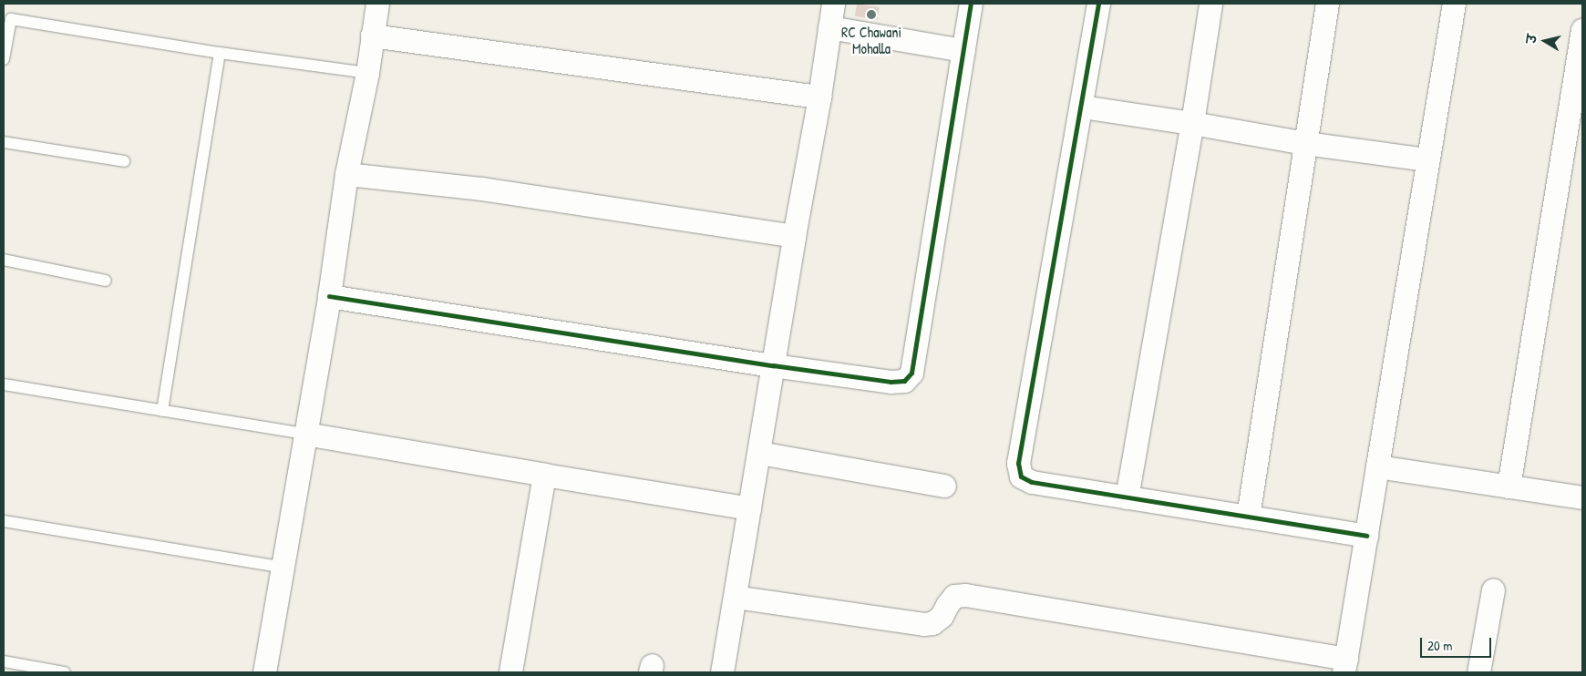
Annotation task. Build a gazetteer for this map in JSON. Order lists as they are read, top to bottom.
{
  "places": ["RC Chawani Mohalla"],
  "scale_bar": "20 m",
  "north": "left"
}
